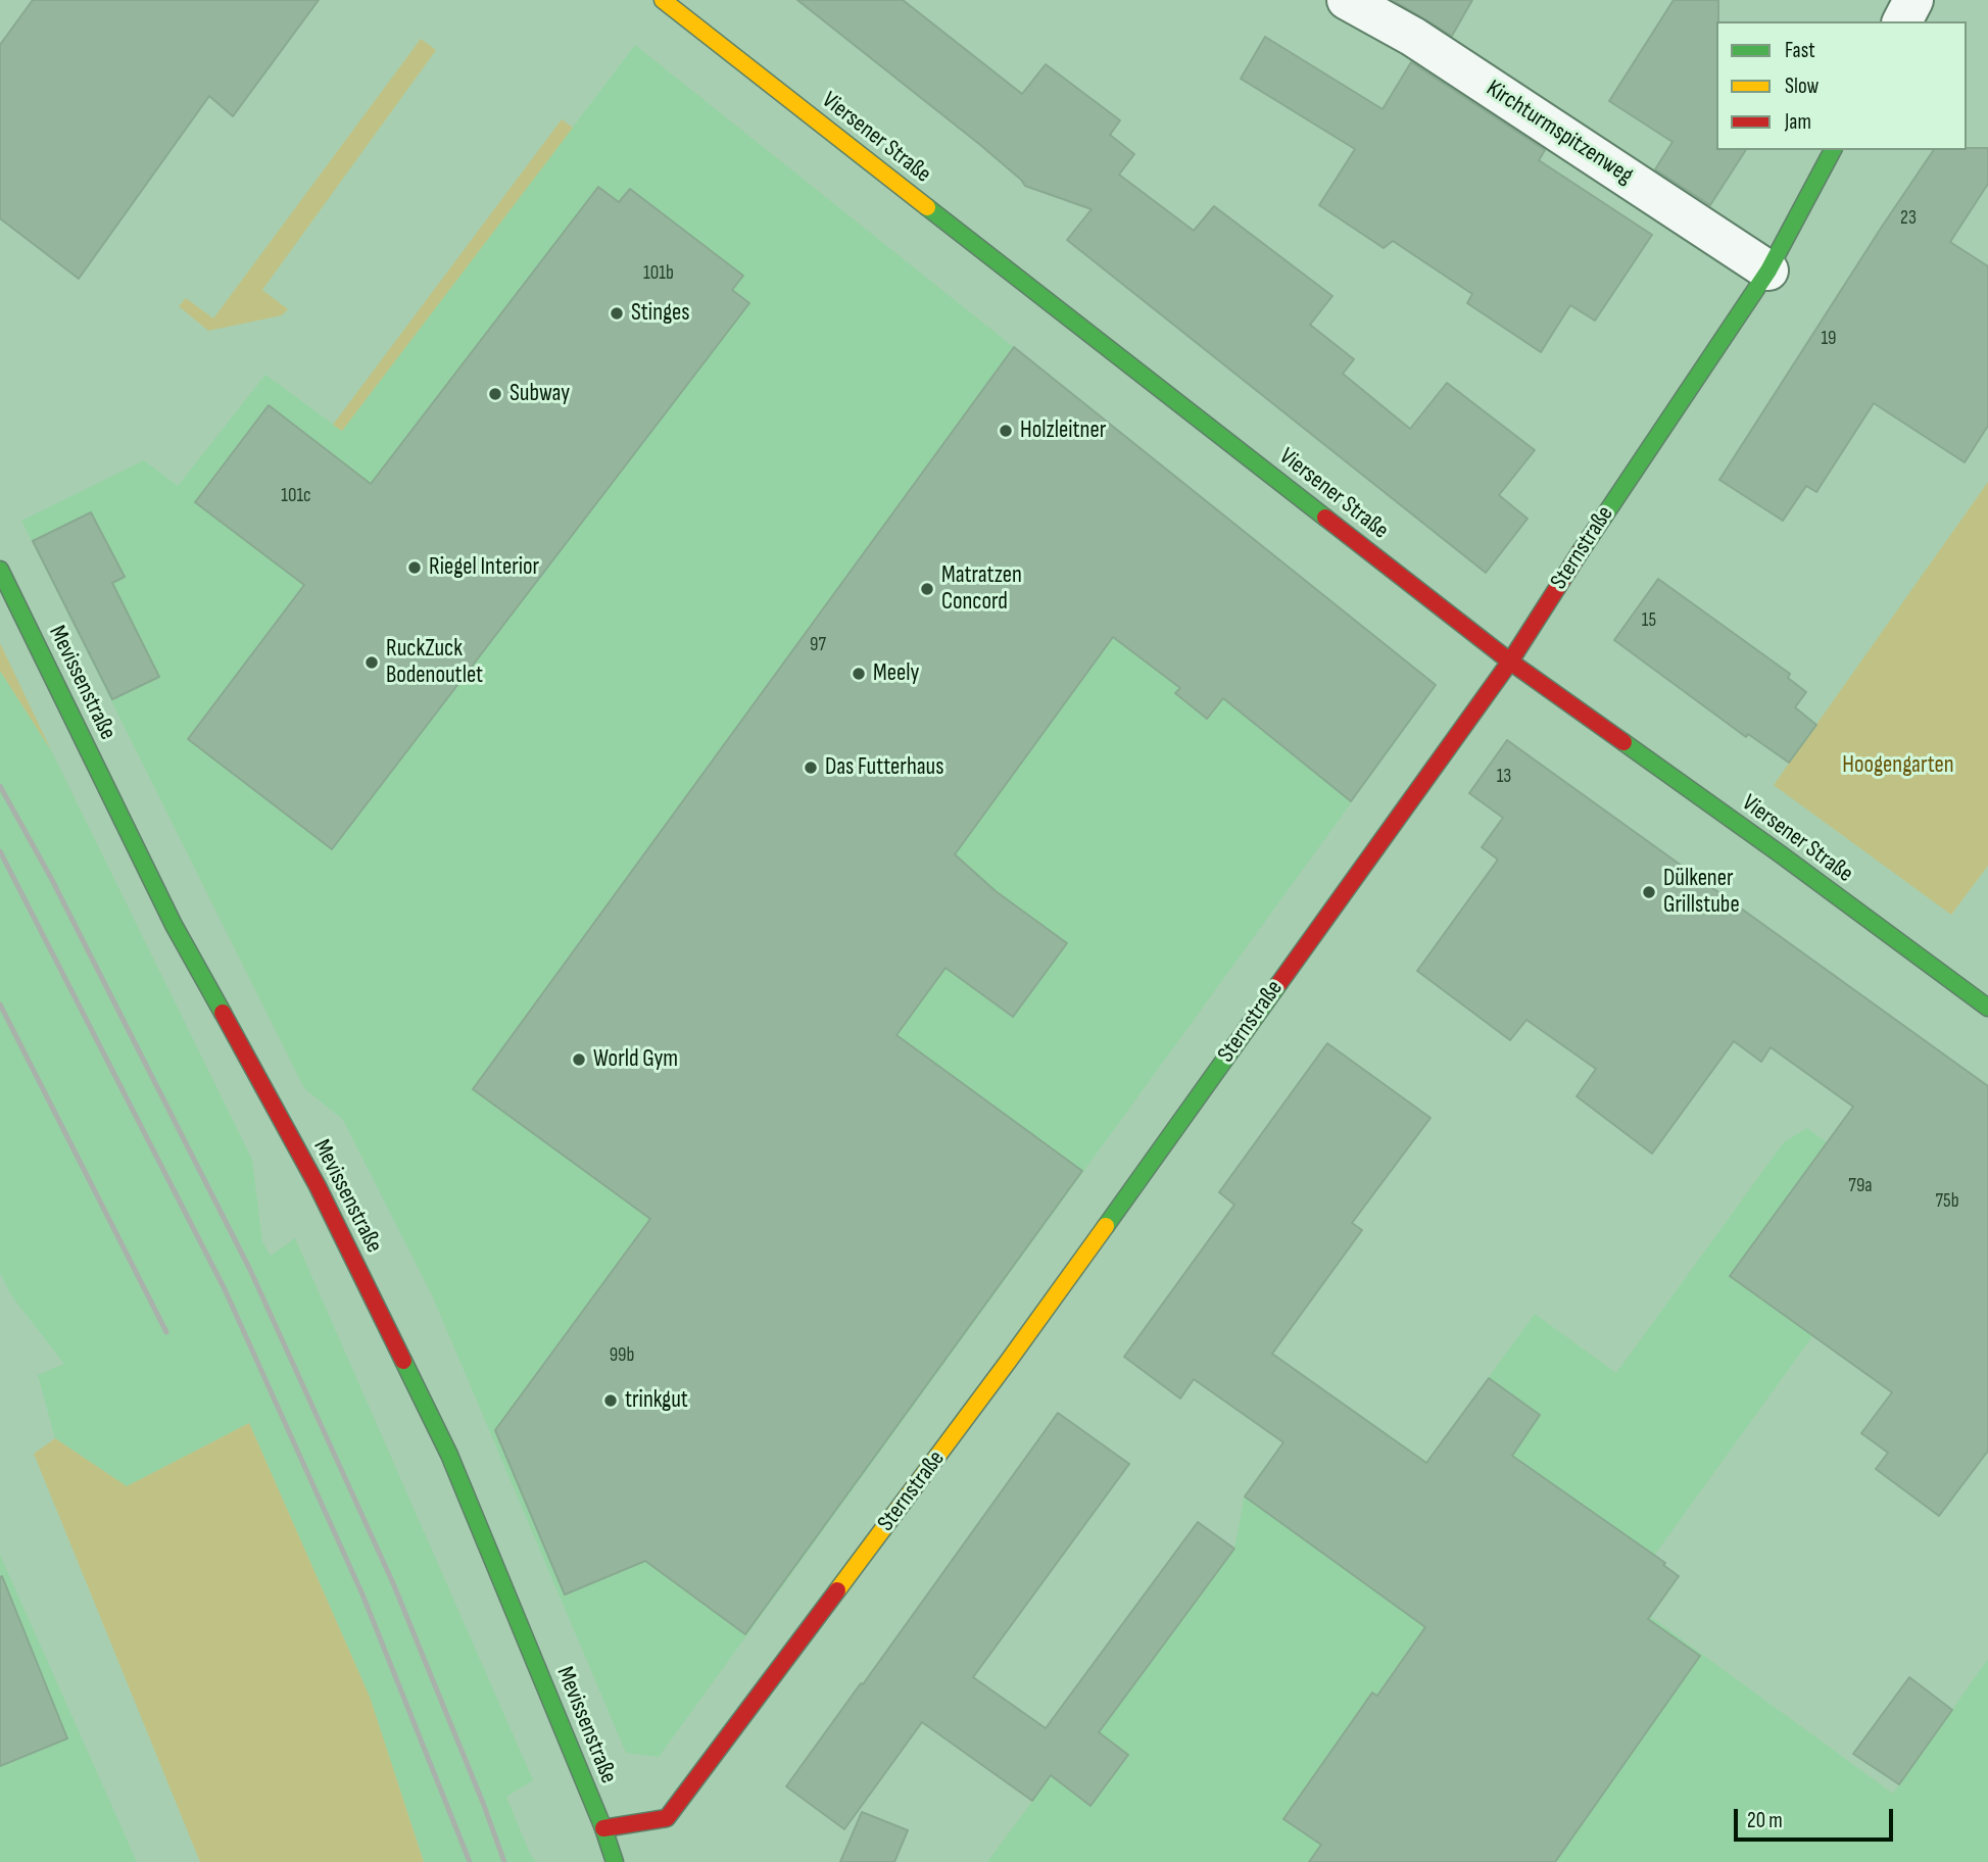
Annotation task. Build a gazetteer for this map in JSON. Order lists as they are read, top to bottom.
{
  "streets": {
    "street": [
      "Kirchturmspitzenweg",
      "Viersener Straße",
      "Sternstraße",
      "Mevissenstraße"
    ]
  },
  "crossings": [
    ["Kirchturmspitzenweg", "Sternstraße"],
    ["Viersener Straße", "Sternstraße"],
    ["Sternstraße", "Mevissenstraße"]
  ],
  "parks": ["Hoogengarten"],
  "places": [
    "Stinges",
    "Subway",
    "Holzleitner",
    "Riegel Interior",
    "Matratzen Concord",
    "RuckZuck Bodenoutlet",
    "Meely",
    "Das Futterhaus",
    "Dülkener Grillstube",
    "World Gym",
    "trinkgut"
  ],
  "house_numbers": [
    "23",
    "101b",
    "19",
    "101c",
    "15",
    "97",
    "13",
    "79a",
    "75b",
    "99b"
  ],
  "legend": ["Fast", "Slow", "Jam"],
  "scale_bar": "20 m"
}
